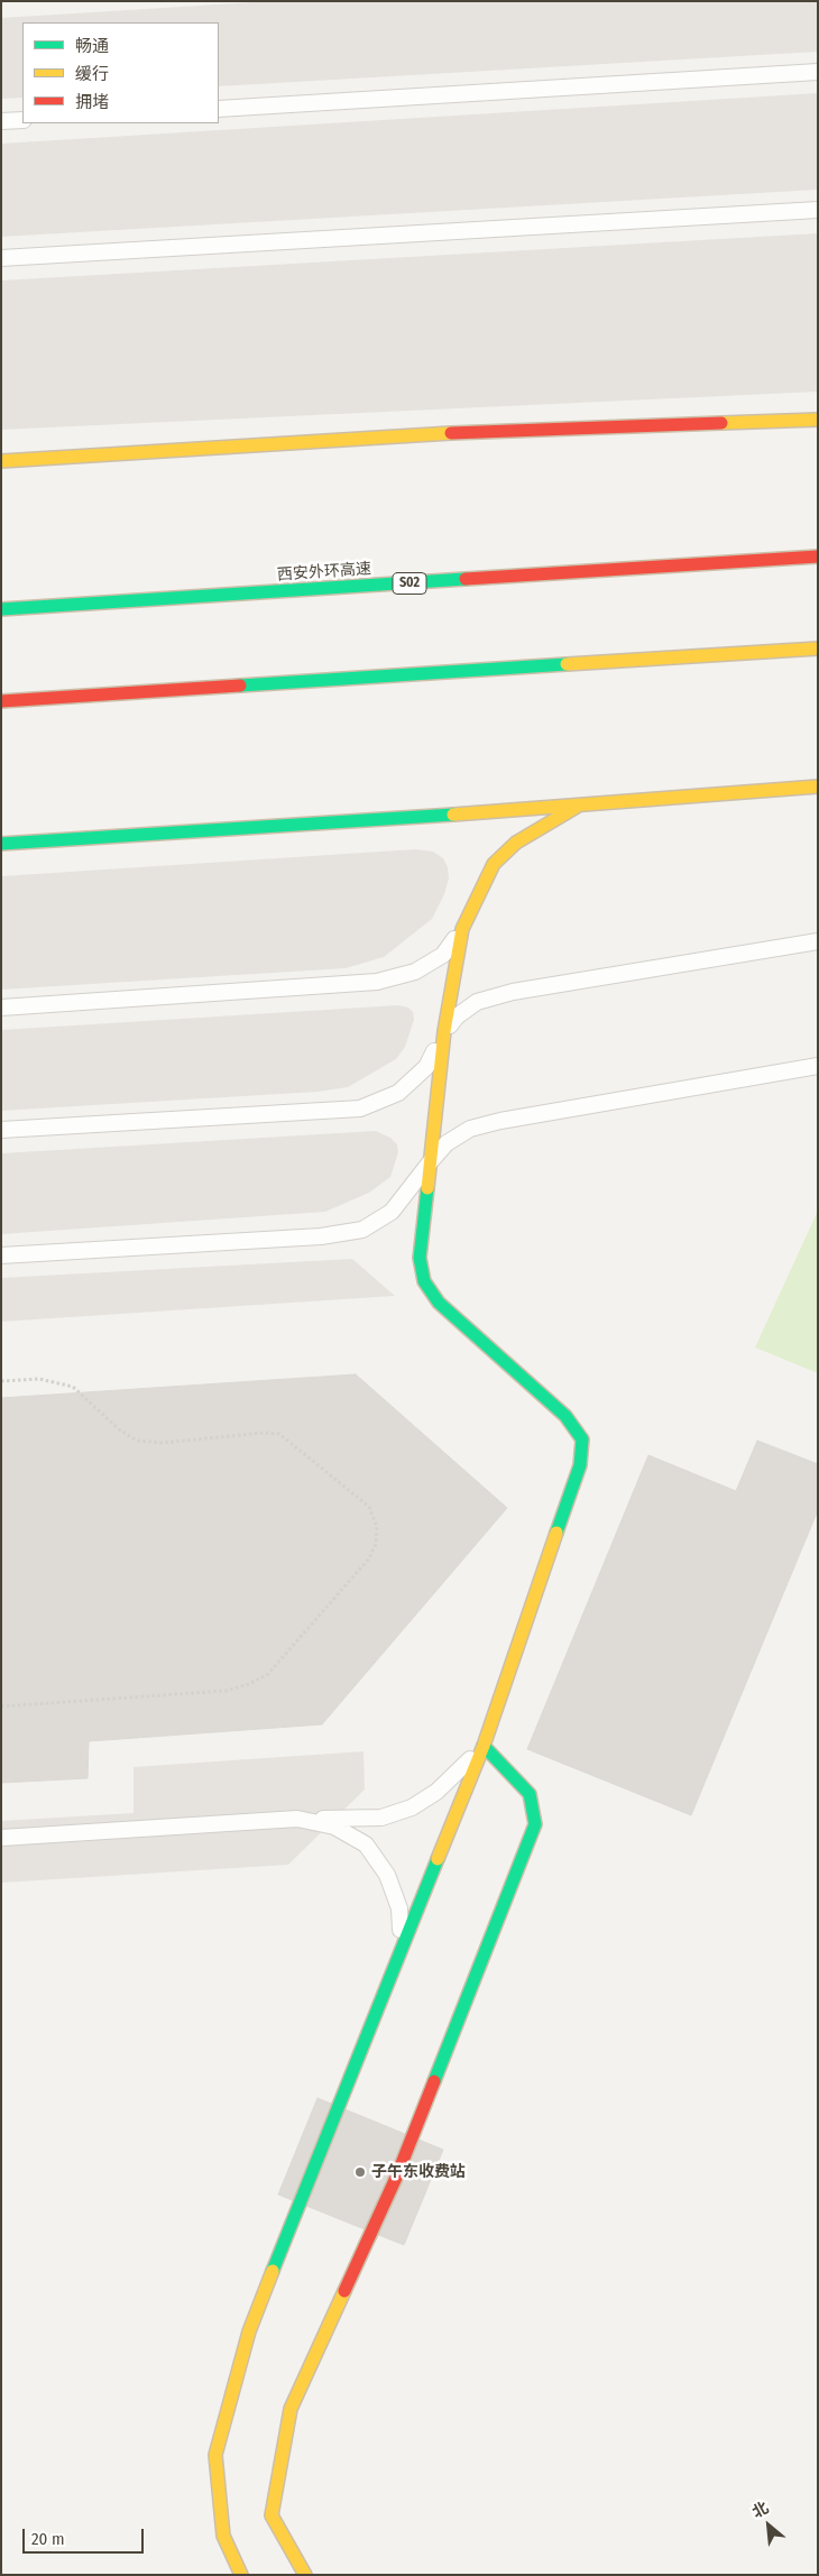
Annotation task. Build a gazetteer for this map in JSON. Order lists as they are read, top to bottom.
{
  "streets": {
    "highway": ["西安外环高速", "S02"]
  },
  "places": ["子午东收费站"],
  "legend": ["畅通", "缓行", "拥堵"],
  "scale_bar": "20 m",
  "north": "top left"
}
